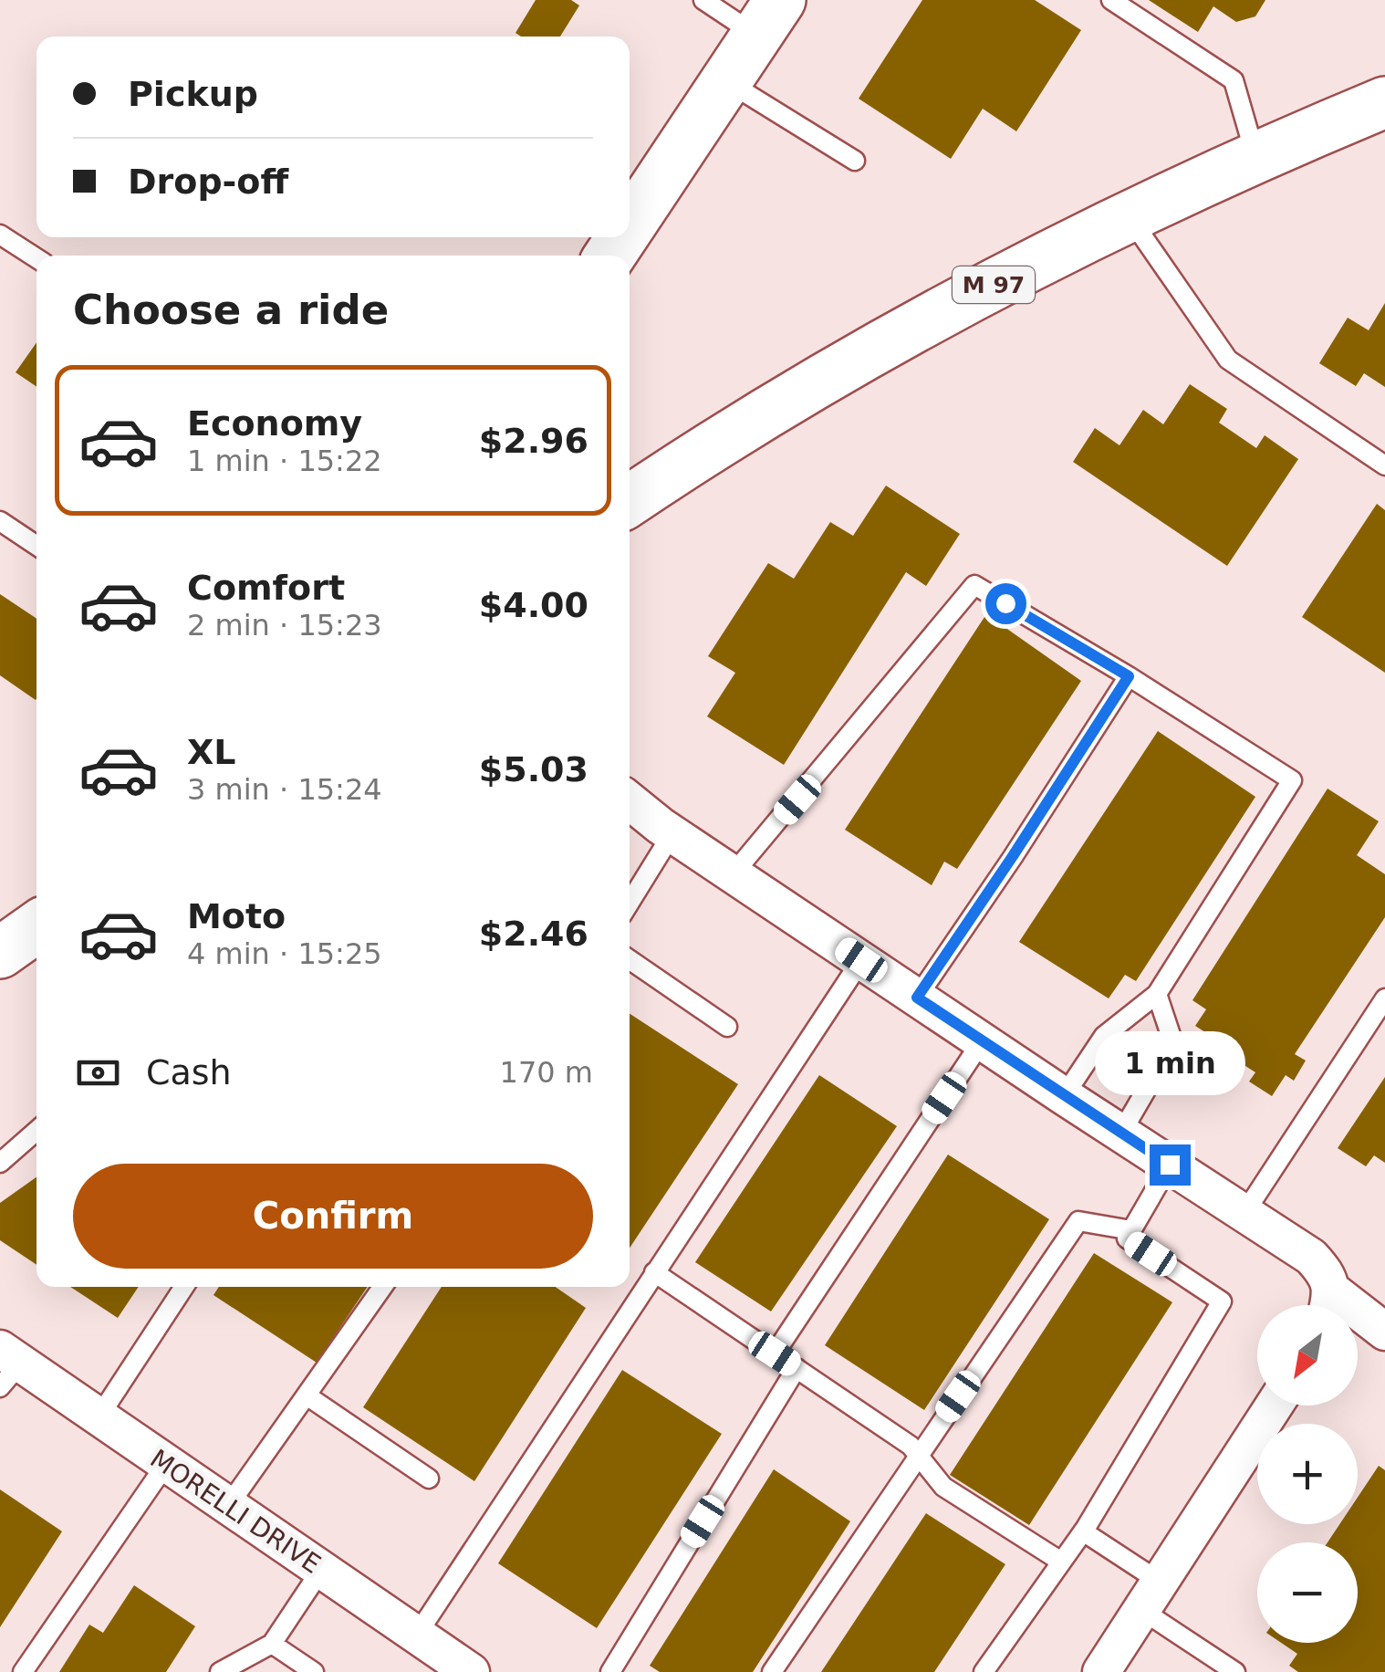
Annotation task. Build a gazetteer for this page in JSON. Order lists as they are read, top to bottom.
{
  "streets": {
    "main road": ["M 97"],
    "street": ["MORELLI DRIVE"]
  },
  "north": "bottom left",
  "page": {
    "banner": ["Pickup", "Drop-off"],
    "heading": "Choose a ride",
    "list": [
      {
        "name": "Economy",
        "note": "1 min · 15:22",
        "value": "$2.96"
      },
      {
        "name": "Comfort",
        "note": "2 min · 15:23",
        "value": "$4.00"
      },
      {
        "name": "XL",
        "note": "3 min · 15:24",
        "value": "$5.03"
      },
      {
        "name": "Moto",
        "note": "4 min · 15:25",
        "value": "$2.46"
      }
    ],
    "pay": ["Cash", "170 m"],
    "bubble": "1 min",
    "buttons": "Confirm",
    "map_buttons": ["+", "−"]
  }
}
